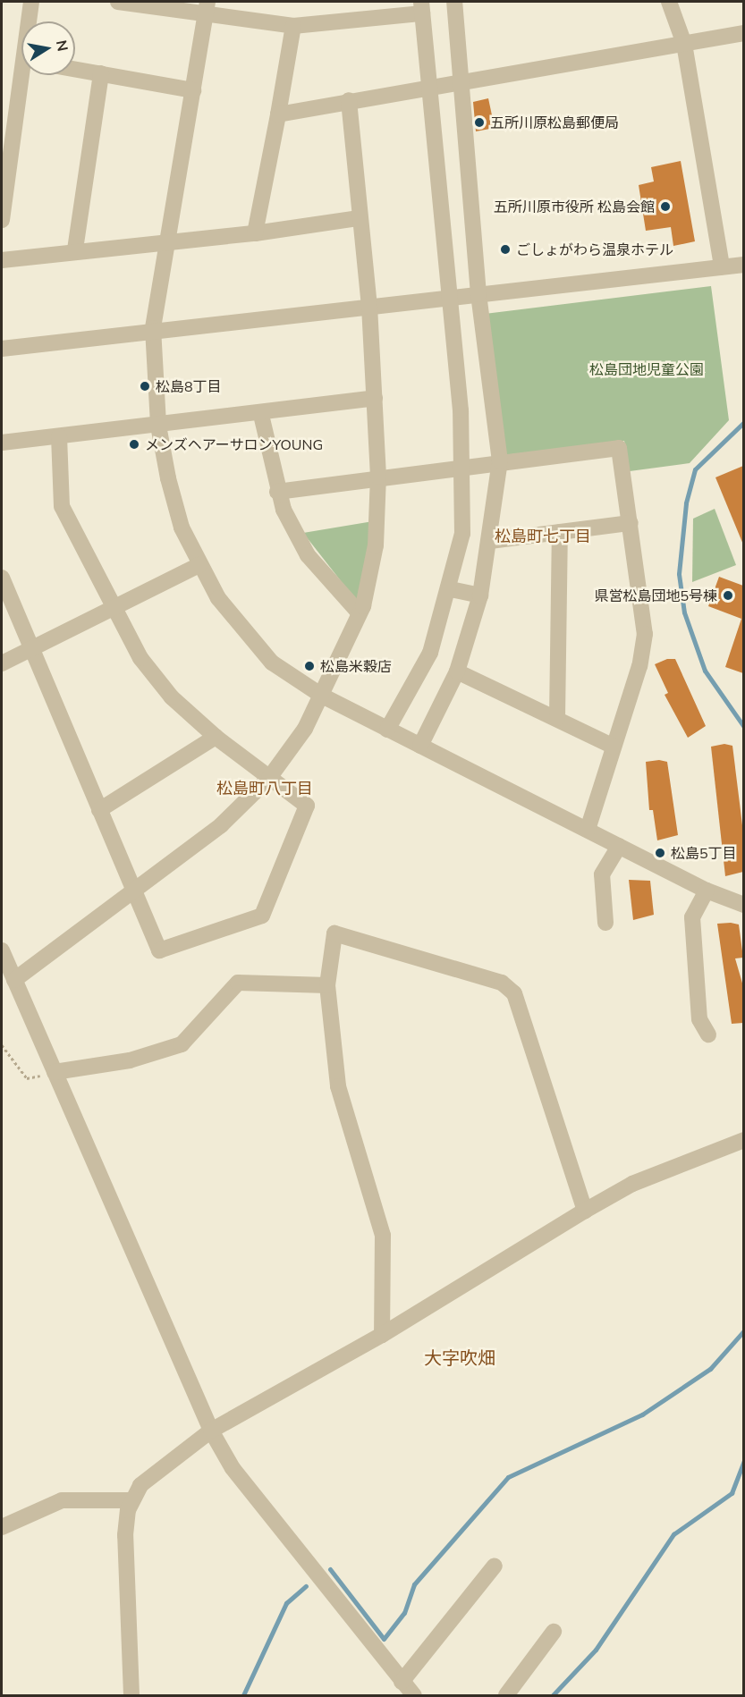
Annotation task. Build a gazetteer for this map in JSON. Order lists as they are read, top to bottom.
{
  "districts": ["松島町七丁目", "松島町八丁目", "大字吹畑"],
  "parks": ["松島団地児童公園"],
  "places": [
    "五所川原松島郵便局",
    "五所川原市役所 松島会館",
    "ごしょがわら温泉ホテル",
    "松島8丁目",
    "メンズヘアーサロンYOUNG",
    "県営松島団地5号棟",
    "松島米穀店",
    "松島5丁目"
  ],
  "north": "right"
}
